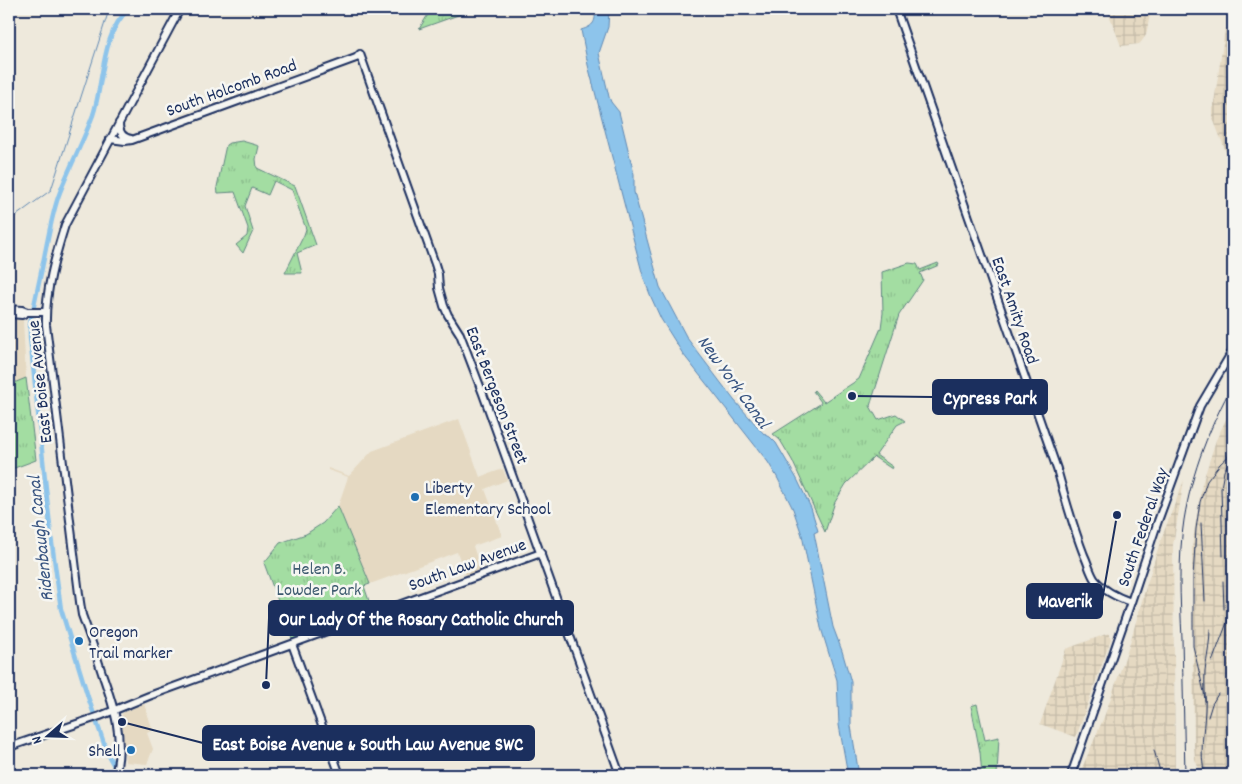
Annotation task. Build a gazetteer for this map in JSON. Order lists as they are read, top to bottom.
{
  "streets": {
    "street": [
      "South Holcomb Road",
      "East Amity Road",
      "East Boise Avenue",
      "East Bergeson Street",
      "South Federal Way",
      "South Law Avenue"
    ]
  },
  "crossings": [
    ["South Holcomb Road", "East Boise Avenue"],
    ["South Holcomb Road", "East Bergeson Street"],
    ["East Amity Road", "South Federal Way"],
    ["East Boise Avenue", "South Law Avenue"],
    ["East Bergeson Street", "South Law Avenue"]
  ],
  "water": ["New York Canal", "Ridenbaugh Canal"],
  "parks": ["Helen B. Lowder Park"],
  "places": [
    "Cypress Park",
    "Liberty Elementary School",
    "Maverik",
    "Oregon Trail marker",
    "Our Lady Of the Rosary Catholic Church",
    "East Boise Avenue & South Law Avenue SWC",
    "Shell"
  ],
  "north": "left"
}
